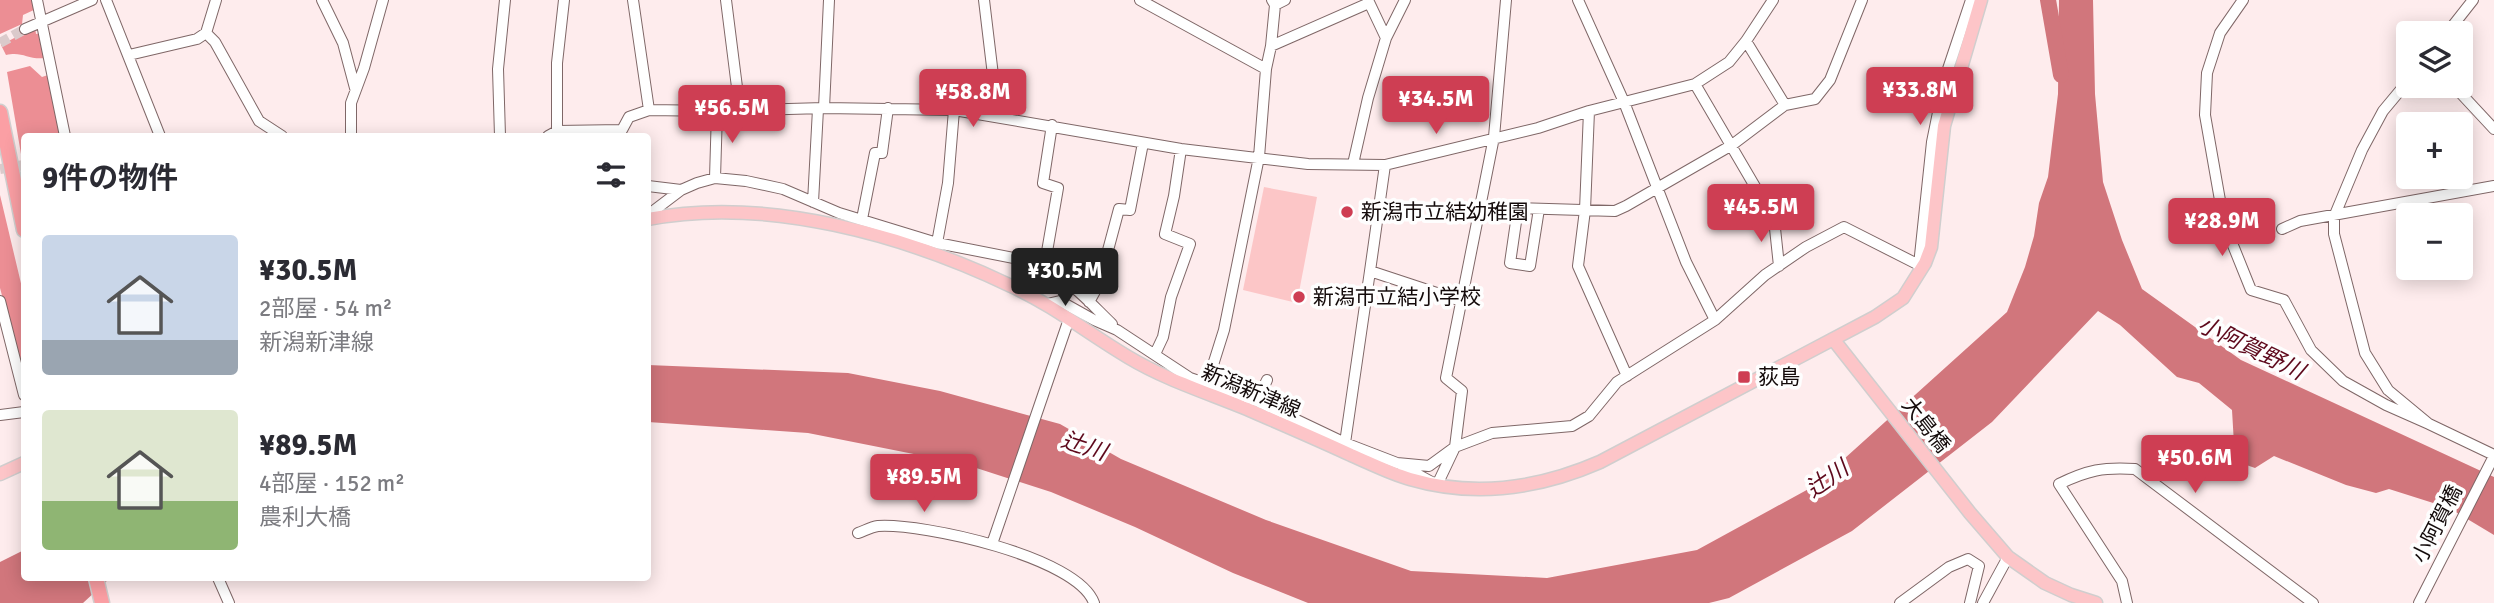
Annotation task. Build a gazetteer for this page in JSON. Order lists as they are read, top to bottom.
{
  "streets": {
    "main road": ["新潟新津線", "大島橋"],
    "street": ["小阿賀橋"]
  },
  "crossings": [
    ["新潟新津線", "大島橋"]
  ],
  "water": ["小阿賀野川", "辻川"],
  "places": {
    "other": ["新潟市立結幼稚園", "新潟市立結小学校"],
    "transit": ["荻島"]
  },
  "page": {
    "map_buttons": ["+", "−"],
    "price": [
      "¥33.8M",
      "¥58.8M",
      "¥34.5M",
      "¥56.5M",
      "¥45.5M",
      "¥28.9M",
      "¥30.5M",
      "¥50.6M",
      "¥89.5M"
    ],
    "heading": "9件の物件",
    "list": [
      {
        "name": "¥30.5M",
        "note": "2部屋 · 54 m² · 新潟新津線"
      },
      {
        "name": "¥89.5M",
        "note": "4部屋 · 152 m² · 農利大橋"
      }
    ]
  }
}
